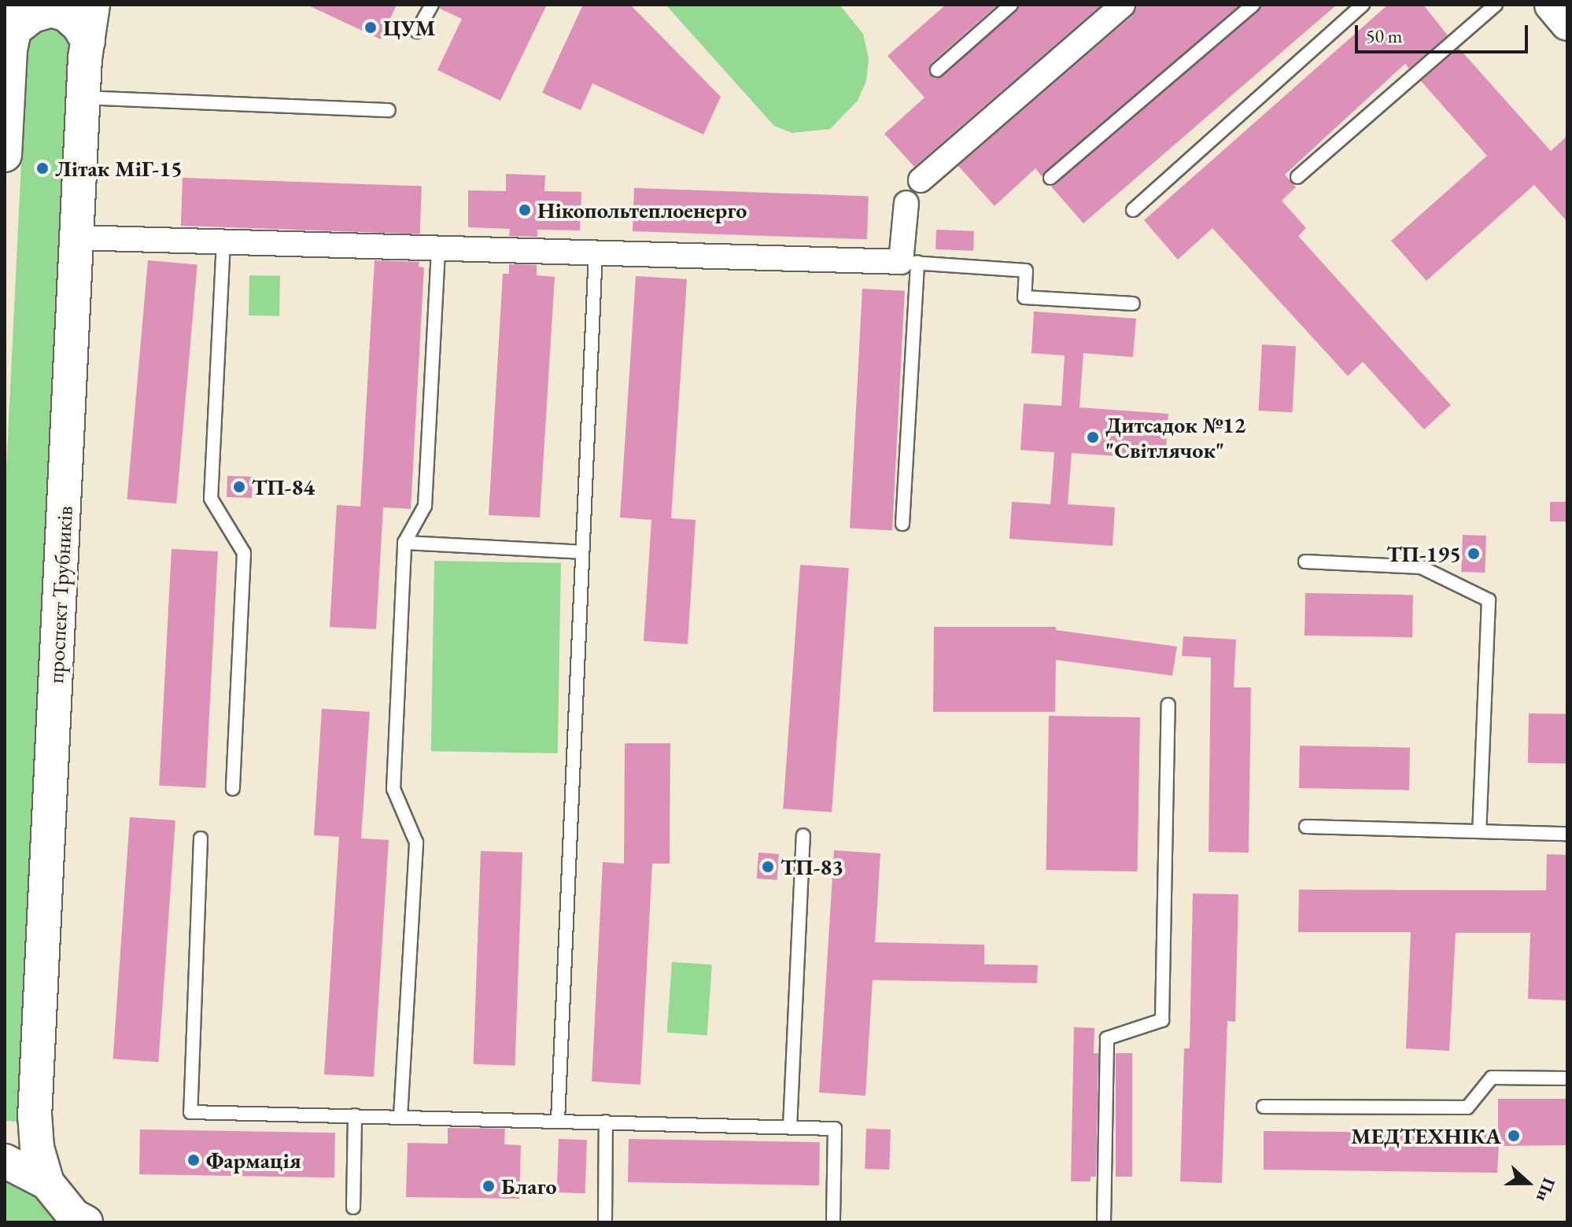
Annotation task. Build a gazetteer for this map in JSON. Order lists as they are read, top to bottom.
{
  "streets": {
    "main road": ["проспект Трубників"]
  },
  "places": [
    "ЦУМ",
    "Літак МіГ-15",
    "Нікопольтеплоенерго",
    "Дитсадок №12 \"Світлячок\"",
    "ТП-84",
    "ТП-195",
    "ТП-83",
    "МЕДТЕХНІКА",
    "Фармація",
    "Благо"
  ],
  "scale_bar": "50 m",
  "north": "right"
}
